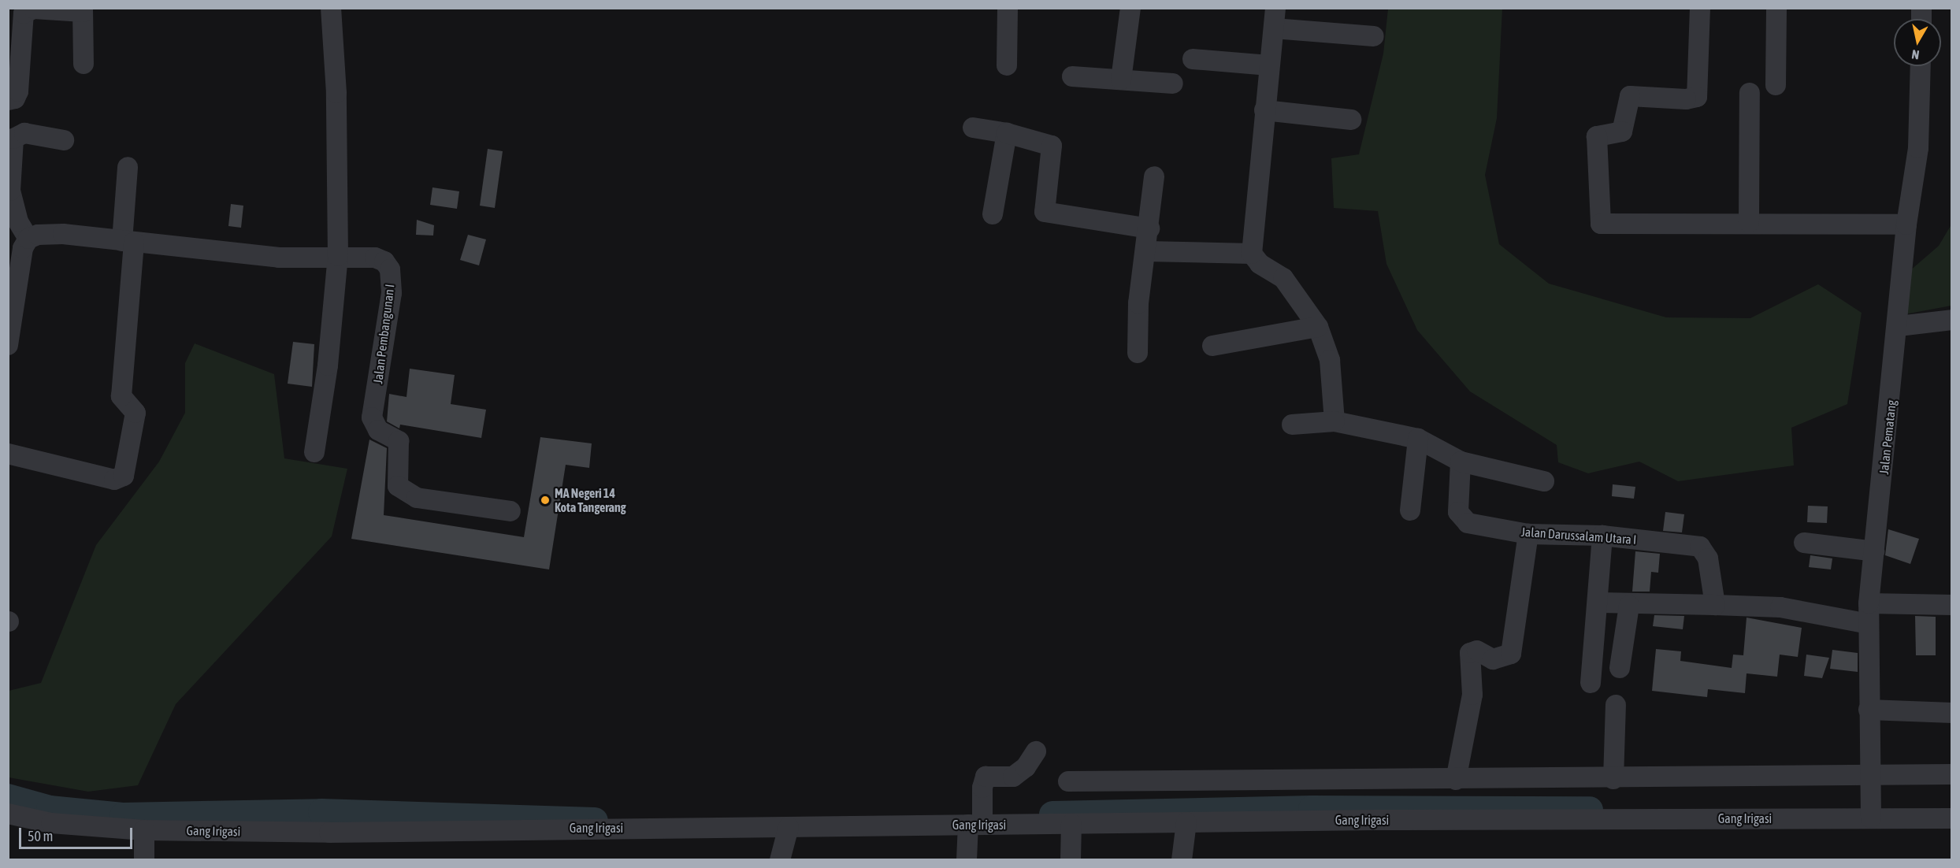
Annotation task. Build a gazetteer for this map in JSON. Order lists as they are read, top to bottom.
{
  "streets": {
    "street": [
      "Jalan Pembangunan I",
      "Jalan Pematang",
      "Jalan Darussalam Utara I",
      "Gang Irigasi"
    ]
  },
  "crossings": [
    ["Jalan Pematang", "Gang Irigasi"]
  ],
  "places": ["MA Negeri 14 Kota Tangerang"],
  "scale_bar": "50 m",
  "north": "bottom"
}
